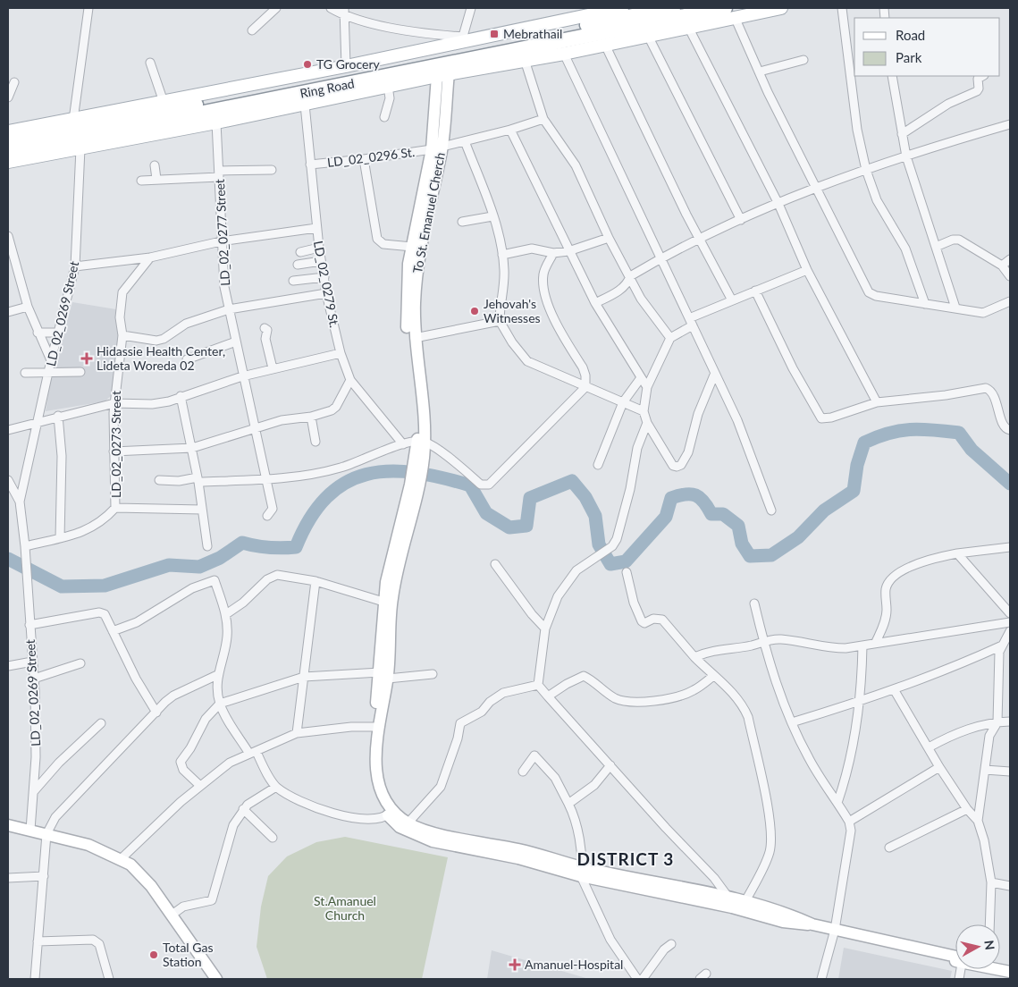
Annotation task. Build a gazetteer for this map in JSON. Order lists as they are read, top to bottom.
{
  "streets": {
    "highway": ["Ring Road"],
    "main road": ["To St. Emanuel Cherch"],
    "street": [
      "LD_02_0296 St.",
      "LD_02_0277 Street",
      "LD_02_0279 St.",
      "LD_02_0269 Street",
      "LD_02_0273 Street"
    ]
  },
  "crossings": [
    ["LD_02_0296 St.", "To St. Emanuel Cherch"],
    ["LD_02_0296 St.", "LD_02_0279 St."]
  ],
  "districts": ["DISTRICT 3"],
  "parks": ["St.Amanuel Church"],
  "places": {
    "transit": ["Mebrathail"],
    "other": ["TG Grocery", "Jehovah's Witnesses", "Total Gas Station"],
    "health": ["Hidassie Health Center, Lideta Woreda 02", "Amanuel-Hospital"]
  },
  "legend": ["Road", "Park"],
  "north": "right"
}
